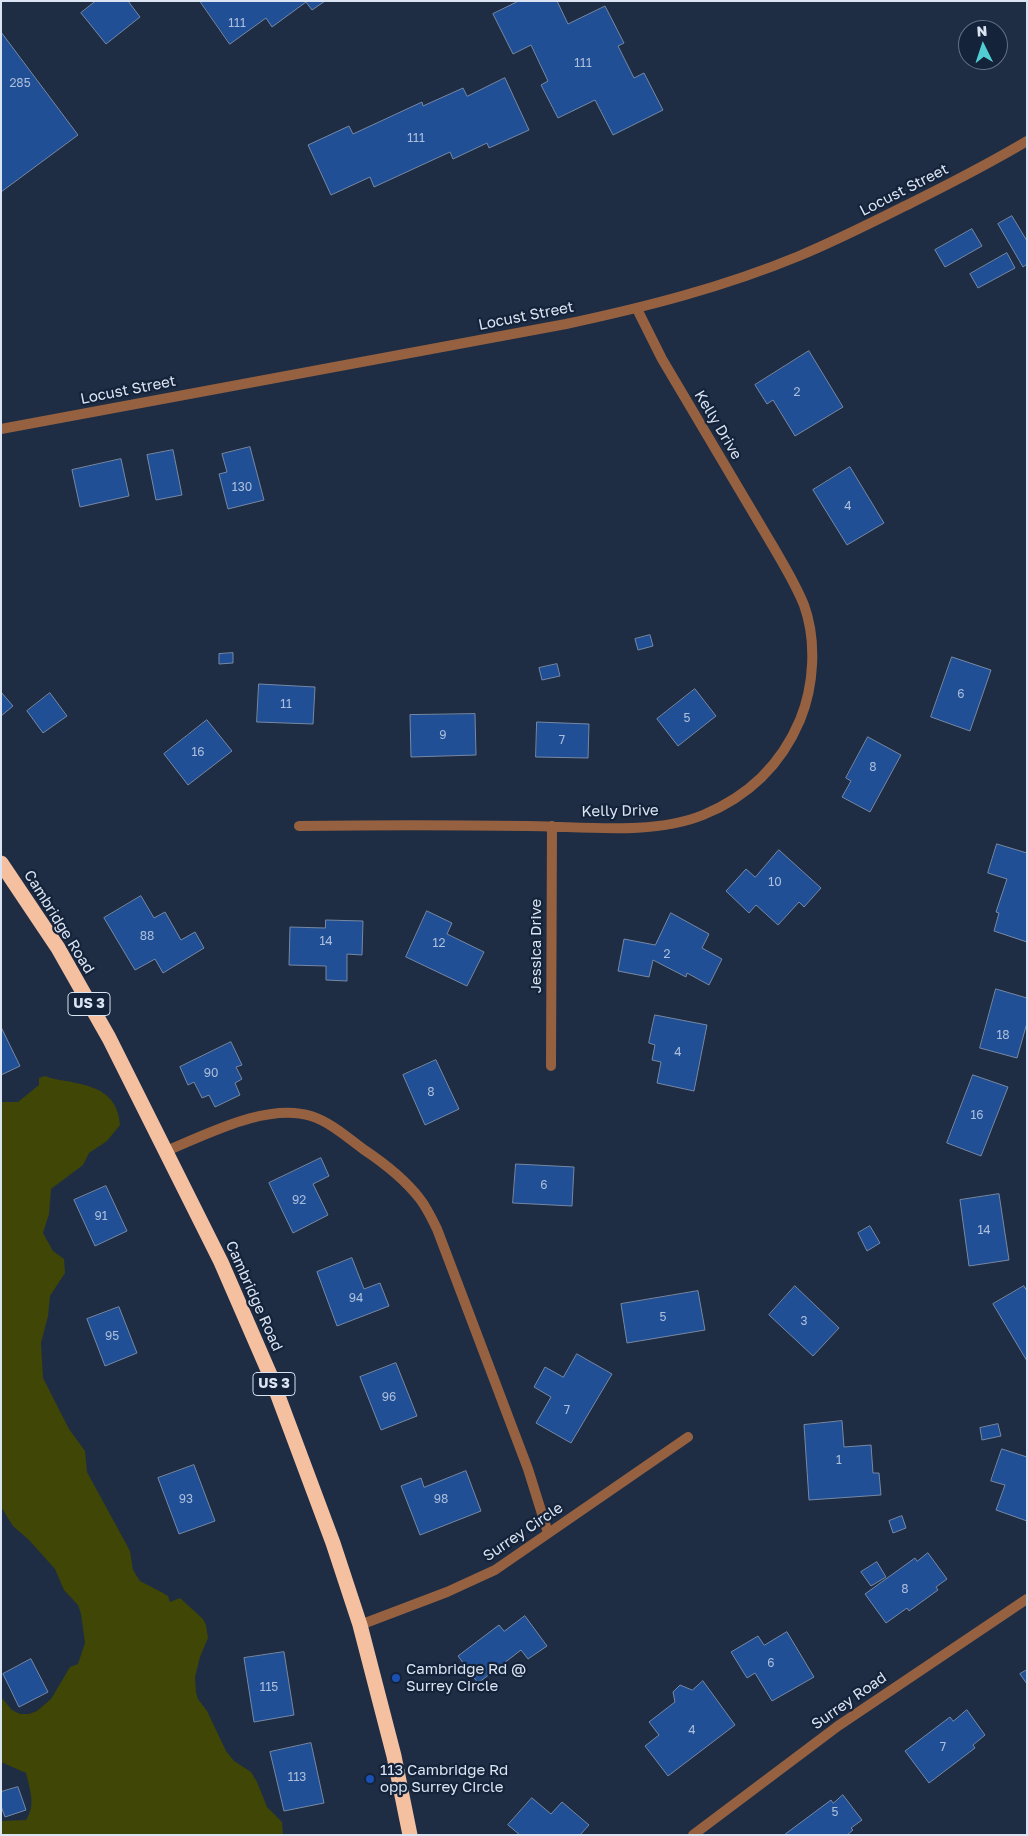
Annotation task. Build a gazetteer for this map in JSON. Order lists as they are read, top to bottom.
{
  "streets": {
    "highway": ["Cambridge Road", "US 3"],
    "street": [
      "Locust Street",
      "Kelly Drive",
      "Jessica Drive",
      "Surrey Circle",
      "Surrey Road"
    ]
  },
  "crossings": [
    ["Locust Street", "Kelly Drive"],
    ["Kelly Drive", "Jessica Drive"],
    ["Cambridge Road", "Surrey Circle"]
  ],
  "places": ["Cambridge Rd @ Surrey Circle", "113 Cambridge Rd opp Surrey Circle"],
  "house_numbers": [
    "111",
    "111",
    "285",
    "111",
    "2",
    "130",
    "4",
    "6",
    "11",
    "5",
    "9",
    "7",
    "16",
    "8",
    "10",
    "88",
    "14",
    "12",
    "2",
    "18",
    "4",
    "90",
    "8",
    "16",
    "6",
    "92",
    "91",
    "14",
    "94",
    "5",
    "3",
    "95",
    "96",
    "7",
    "1",
    "93",
    "98",
    "8",
    "6",
    "115",
    "4",
    "7",
    "113",
    "5"
  ],
  "north": "top"
}
